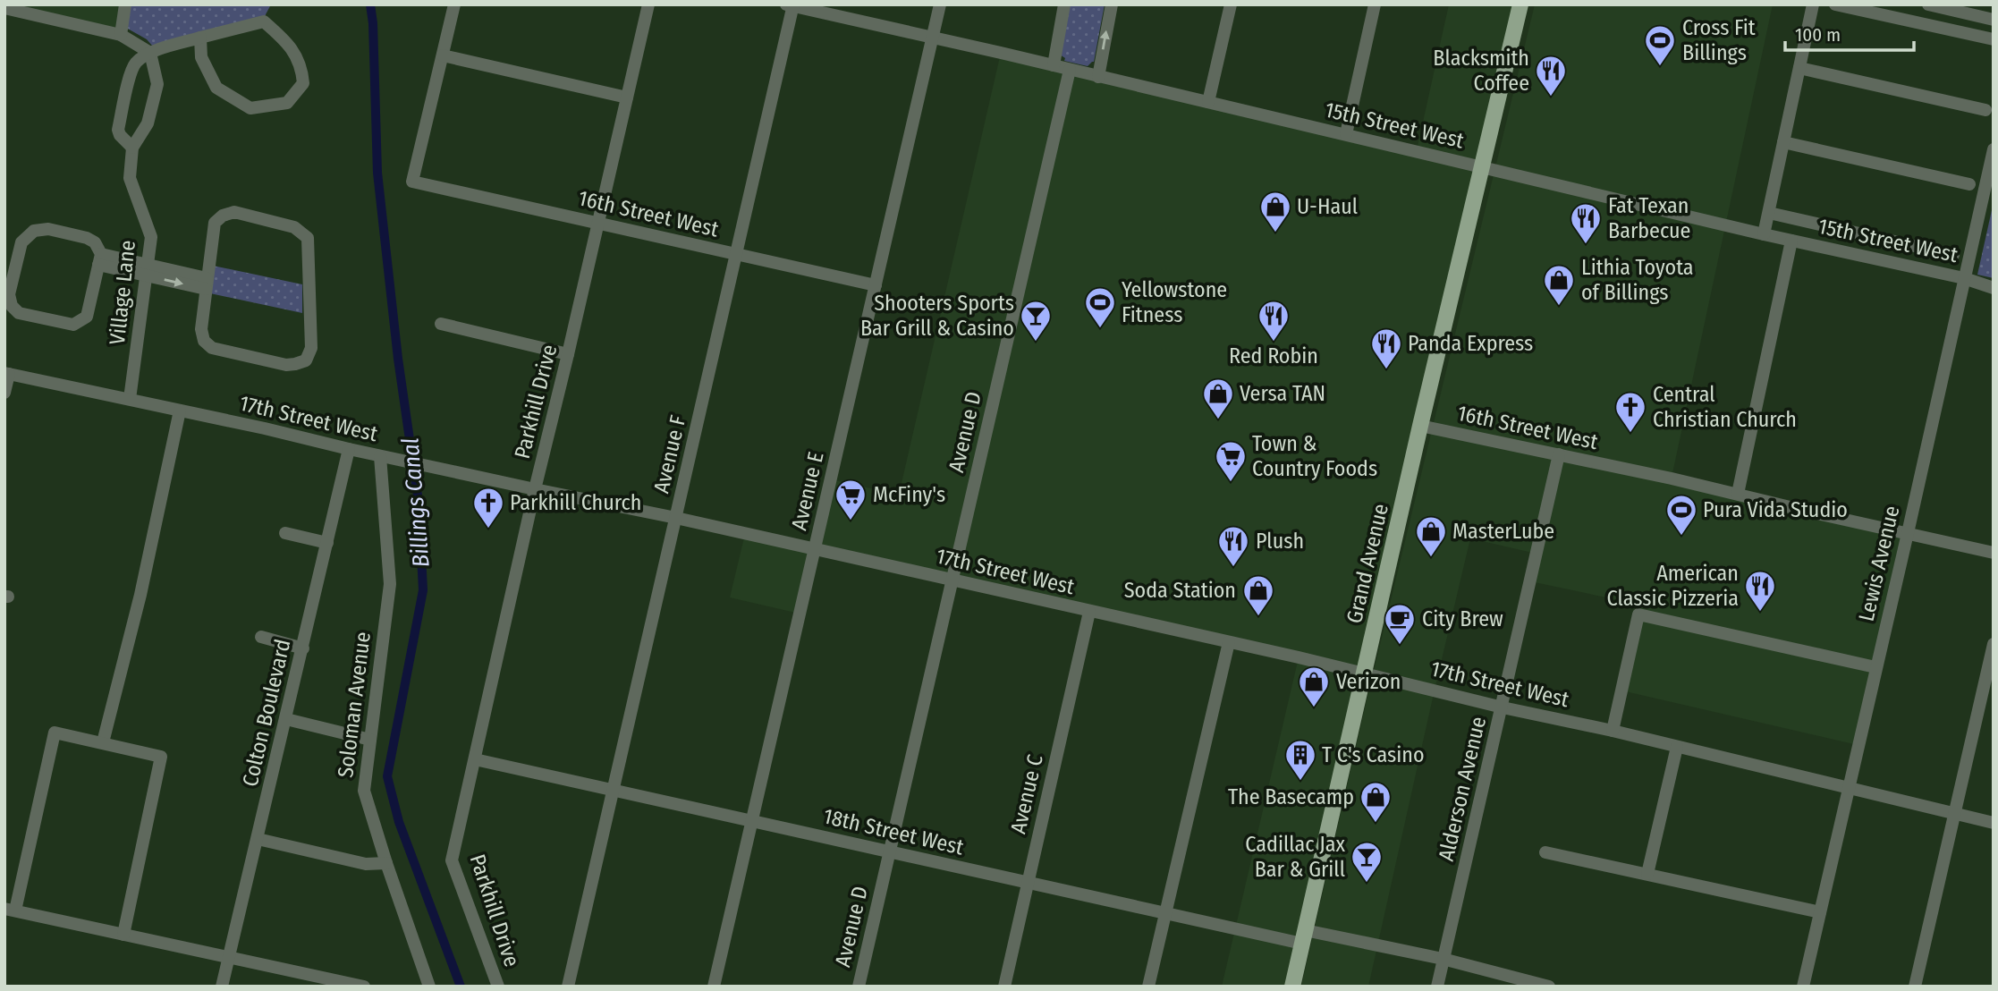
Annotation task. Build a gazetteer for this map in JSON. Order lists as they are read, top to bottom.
{
  "streets": {
    "main road": ["Grand Avenue"],
    "street": [
      "15th Street West",
      "16th Street West",
      "Village Lane",
      "Parkhill Drive",
      "17th Street West",
      "Avenue D",
      "Avenue F",
      "Avenue E",
      "Lewis Avenue",
      "Soloman Avenue",
      "Colton Boulevard",
      "Alderson Avenue",
      "Avenue C",
      "18th Street West"
    ]
  },
  "crossings": [
    ["15th Street West", "Avenue D"],
    ["15th Street West", "Avenue F"],
    ["15th Street West", "Avenue E"],
    ["15th Street West", "Grand Avenue"],
    ["15th Street West", "Lewis Avenue"],
    ["16th Street West", "Parkhill Drive"],
    ["16th Street West", "Avenue F"],
    ["16th Street West", "Avenue E"],
    ["16th Street West", "Grand Avenue"],
    ["16th Street West", "Lewis Avenue"],
    ["16th Street West", "Alderson Avenue"],
    ["Village Lane", "17th Street West"],
    ["Parkhill Drive", "17th Street West"],
    ["Parkhill Drive", "18th Street West"],
    ["17th Street West", "Avenue D"],
    ["17th Street West", "Avenue F"],
    ["17th Street West", "Avenue E"],
    ["17th Street West", "Grand Avenue"],
    ["17th Street West", "Lewis Avenue"],
    ["17th Street West", "Soloman Avenue"],
    ["17th Street West", "Colton Boulevard"],
    ["17th Street West", "Alderson Avenue"],
    ["17th Street West", "Avenue C"],
    ["Avenue D", "18th Street West"],
    ["Avenue F", "18th Street West"],
    ["Avenue E", "18th Street West"],
    ["Grand Avenue", "18th Street West"],
    ["Alderson Avenue", "18th Street West"],
    ["Avenue C", "18th Street West"]
  ],
  "water": ["Billings Canal"],
  "places": {
    "sports": ["Cross Fit Billings", "Yellowstone Fitness", "Pura Vida Studio"],
    "restaurant": [
      "Blacksmith Coffee",
      "Fat Texan Barbecue",
      "Red Robin",
      "Panda Express",
      "Plush",
      "American Classic Pizzeria"
    ],
    "shop": [
      "U-Haul",
      "Lithia Toyota of Billings",
      "Versa TAN",
      "MasterLube",
      "Soda Station",
      "Verizon",
      "The Basecamp"
    ],
    "bar": ["Shooters Sports Bar Grill & Casino", "Cadillac Jax Bar & Grill"],
    "church": ["Central Christian Church", "Parkhill Church"],
    "supermarket": ["Town & Country Foods", "McFiny's"],
    "cafe": ["City Brew"],
    "building": ["T C's Casino"]
  },
  "scale_bar": "100 m"
}
